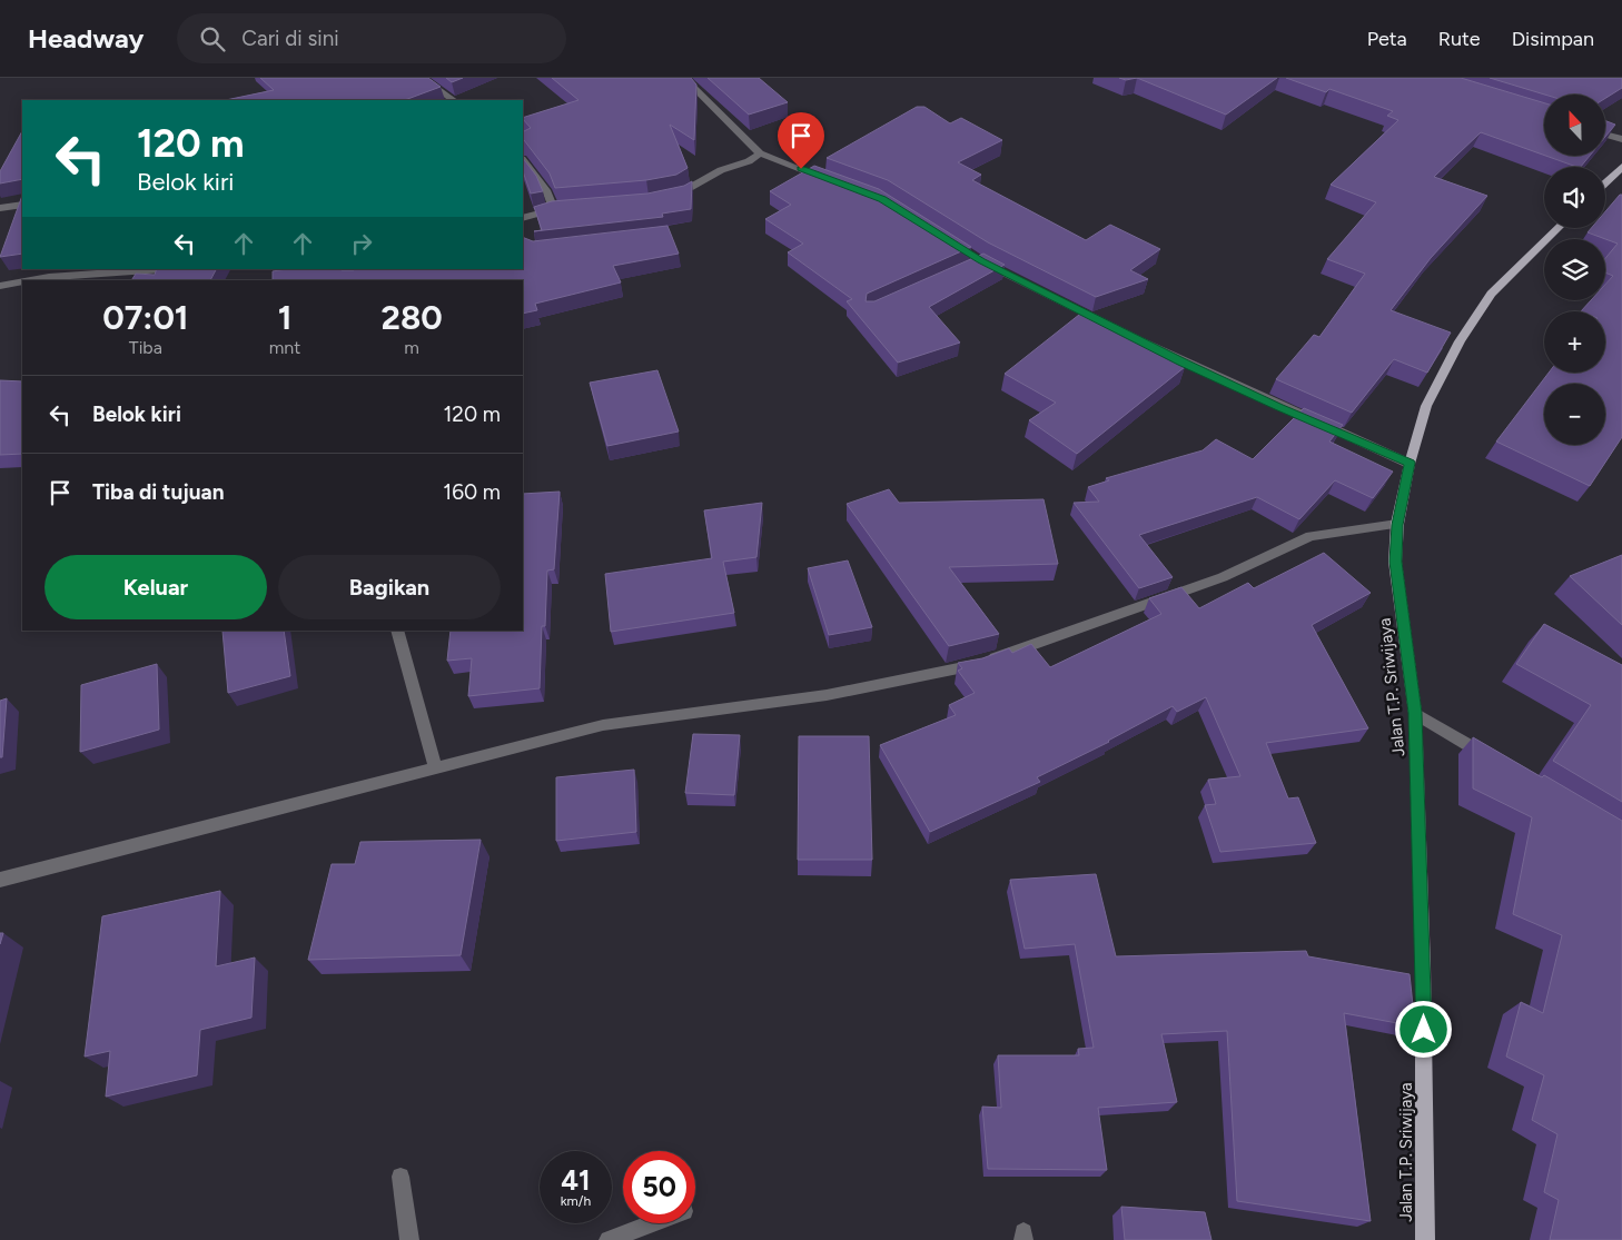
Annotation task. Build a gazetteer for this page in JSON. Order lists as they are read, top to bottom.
{
  "streets": {
    "main road": ["Jalan T.P. Sriwijaya"]
  },
  "north": "top",
  "page": {
    "header": "Headway",
    "search": "Cari di sini",
    "nav": ["Peta", "Rute", "Disimpan"],
    "map_buttons": ["+", "−"],
    "turn": ["120 m", "Belok kiri"],
    "eta": [
      "07:01",
      "Tiba",
      "1",
      "mnt",
      "280",
      "m"
    ],
    "list": [
      {
        "name": "Belok kiri",
        "value": "120 m"
      },
      {
        "name": "Tiba di tujuan",
        "value": "160 m"
      }
    ],
    "buttons": ["Keluar", "Bagikan"],
    "speed": "41 km/h",
    "limit": "50"
  }
}
